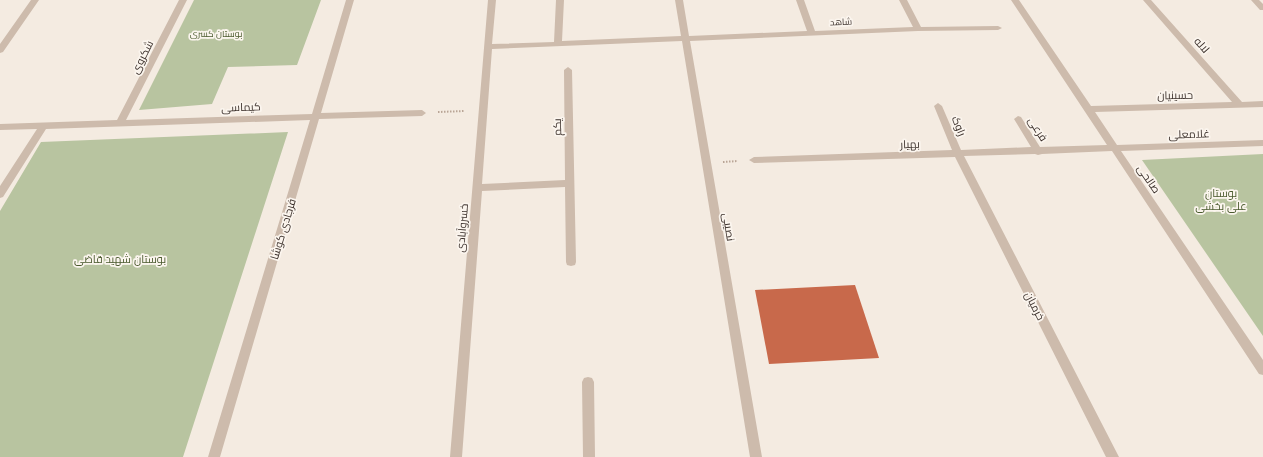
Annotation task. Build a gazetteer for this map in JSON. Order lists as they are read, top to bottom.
{
  "streets": {
    "street": [
      "شاهد",
      "لاله",
      "شکروی",
      "حسینیان",
      "کیماسی",
      "راوک",
      "یکم",
      "فرعی",
      "غلامعلی",
      "بهیار",
      "صالحی",
      "نصیبی",
      "خسروآبادی",
      "فرجادی کوشا",
      "خرمیان"
    ]
  },
  "crossings": [
    ["شاهد", "نصیبی"],
    ["شاهد", "خسروآبادی"],
    ["لاله", "حسینیان"],
    ["شکروی", "کیماسی"],
    ["حسینیان", "صالحی"],
    ["کیماسی", "فرجادی کوشا"],
    ["راوک", "بهیار"],
    ["راوک", "خرمیان"],
    ["فرعی", "بهیار"],
    ["غلامعلی", "بهیار"],
    ["غلامعلی", "صالحی"],
    ["بهیار", "صالحی"],
    ["بهیار", "خرمیان"]
  ],
  "parks": ["بوستان کسری", "بوستان علی بخشی", "بوستان شهید قاضی"]
}
